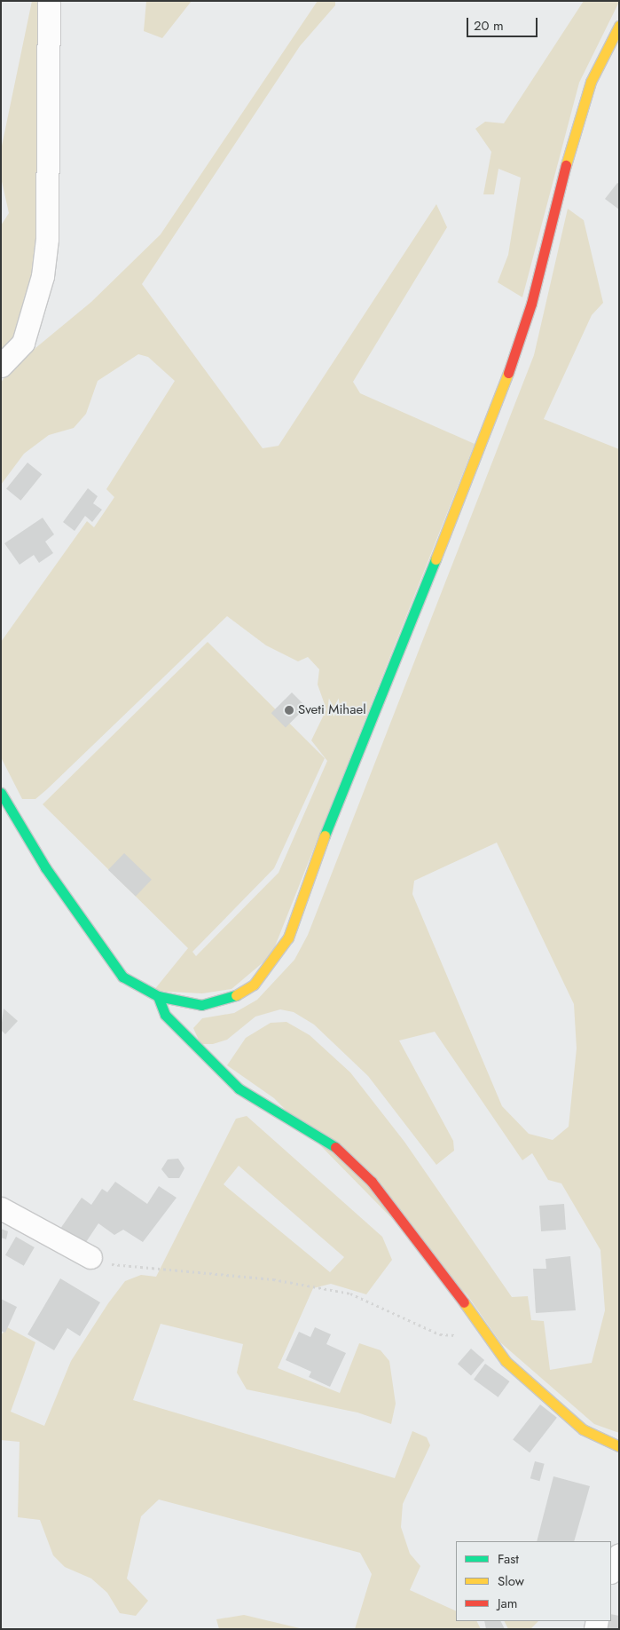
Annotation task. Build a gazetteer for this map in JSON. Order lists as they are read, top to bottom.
{
  "places": ["Sveti Mihael"],
  "legend": ["Fast", "Slow", "Jam"],
  "scale_bar": "20 m"
}
